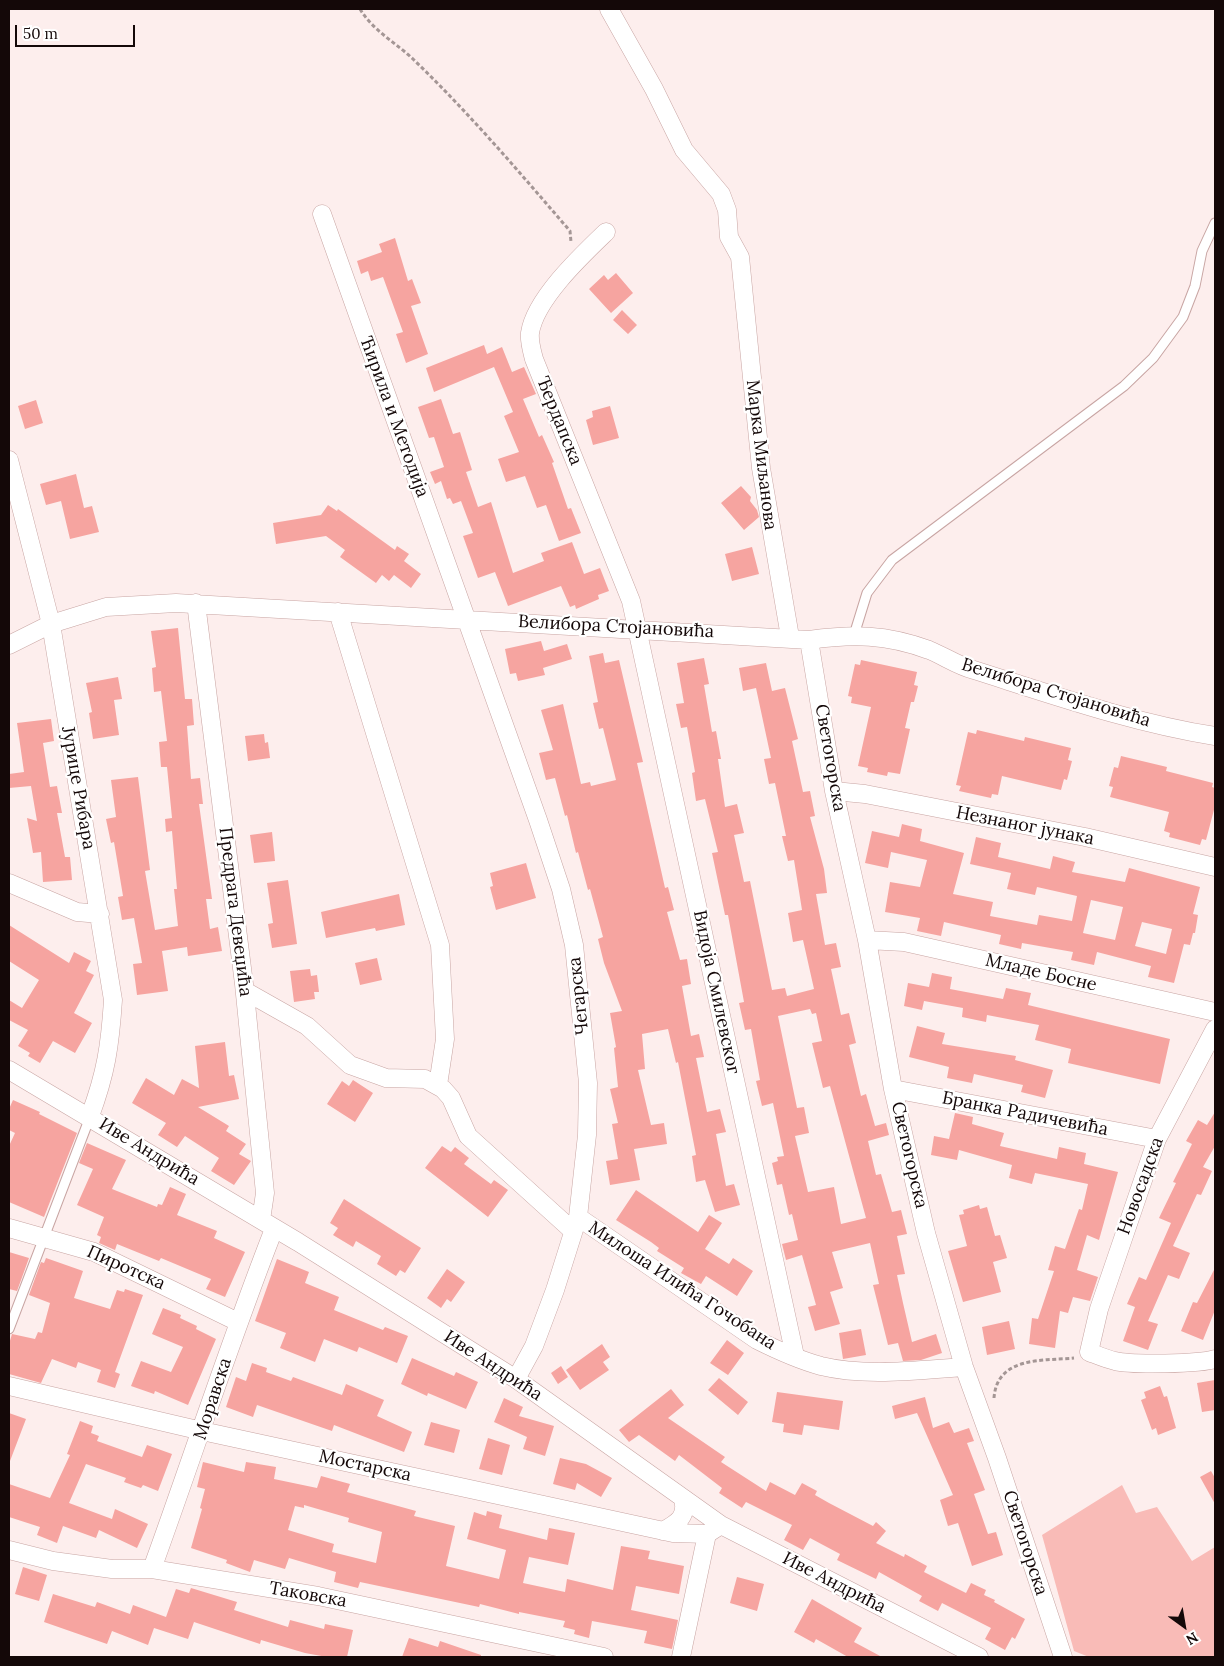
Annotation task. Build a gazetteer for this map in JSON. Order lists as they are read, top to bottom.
{
  "streets": {
    "street": [
      "Ћирила и Методија",
      "Ђердапска",
      "Марка Миљанова",
      "Велибора Стојановића",
      "Светогорска",
      "Јурице Рибара",
      "Незнаног јунака",
      "Предрага Девеџића",
      "Младе Босне",
      "Видоја Смилевског",
      "Чегарска",
      "Бранка Радичевића",
      "Иве Андрића",
      "Новосадска",
      "Пиротска",
      "Милоша Илића Гочобана",
      "Моравска",
      "Мостарска",
      "Таковска"
    ]
  },
  "crossings": [
    ["Ћирила и Методија", "Велибора Стојановића"],
    ["Ћирила и Методија", "Чегарска"],
    ["Ђердапска", "Велибора Стојановића"],
    ["Ђердапска", "Видоја Смилевског"],
    ["Марка Миљанова", "Велибора Стојановића"],
    ["Велибора Стојановића", "Светогорска"],
    ["Велибора Стојановића", "Јурице Рибара"],
    ["Велибора Стојановића", "Предрага Девеџића"],
    ["Велибора Стојановића", "Видоја Смилевског"],
    ["Велибора Стојановића", "Чегарска"],
    ["Светогорска", "Незнаног јунака"],
    ["Светогорска", "Младе Босне"],
    ["Светогорска", "Бранка Радичевића"],
    ["Светогорска", "Милоша Илића Гочобана"],
    ["Јурице Рибара", "Иве Андрића"],
    ["Предрага Девеџића", "Иве Андрића"],
    ["Предрага Девеџића", "Моравска"],
    ["Видоја Смилевског", "Милоша Илића Гочобана"],
    ["Чегарска", "Иве Андрића"],
    ["Чегарска", "Милоша Илића Гочобана"],
    ["Бранка Радичевића", "Новосадска"],
    ["Иве Андрића", "Моравска"],
    ["Иве Андрића", "Мостарска"],
    ["Пиротска", "Моравска"],
    ["Моравска", "Мостарска"],
    ["Моравска", "Таковска"]
  ],
  "scale_bar": "50 m",
  "north": "bottom right"
}
